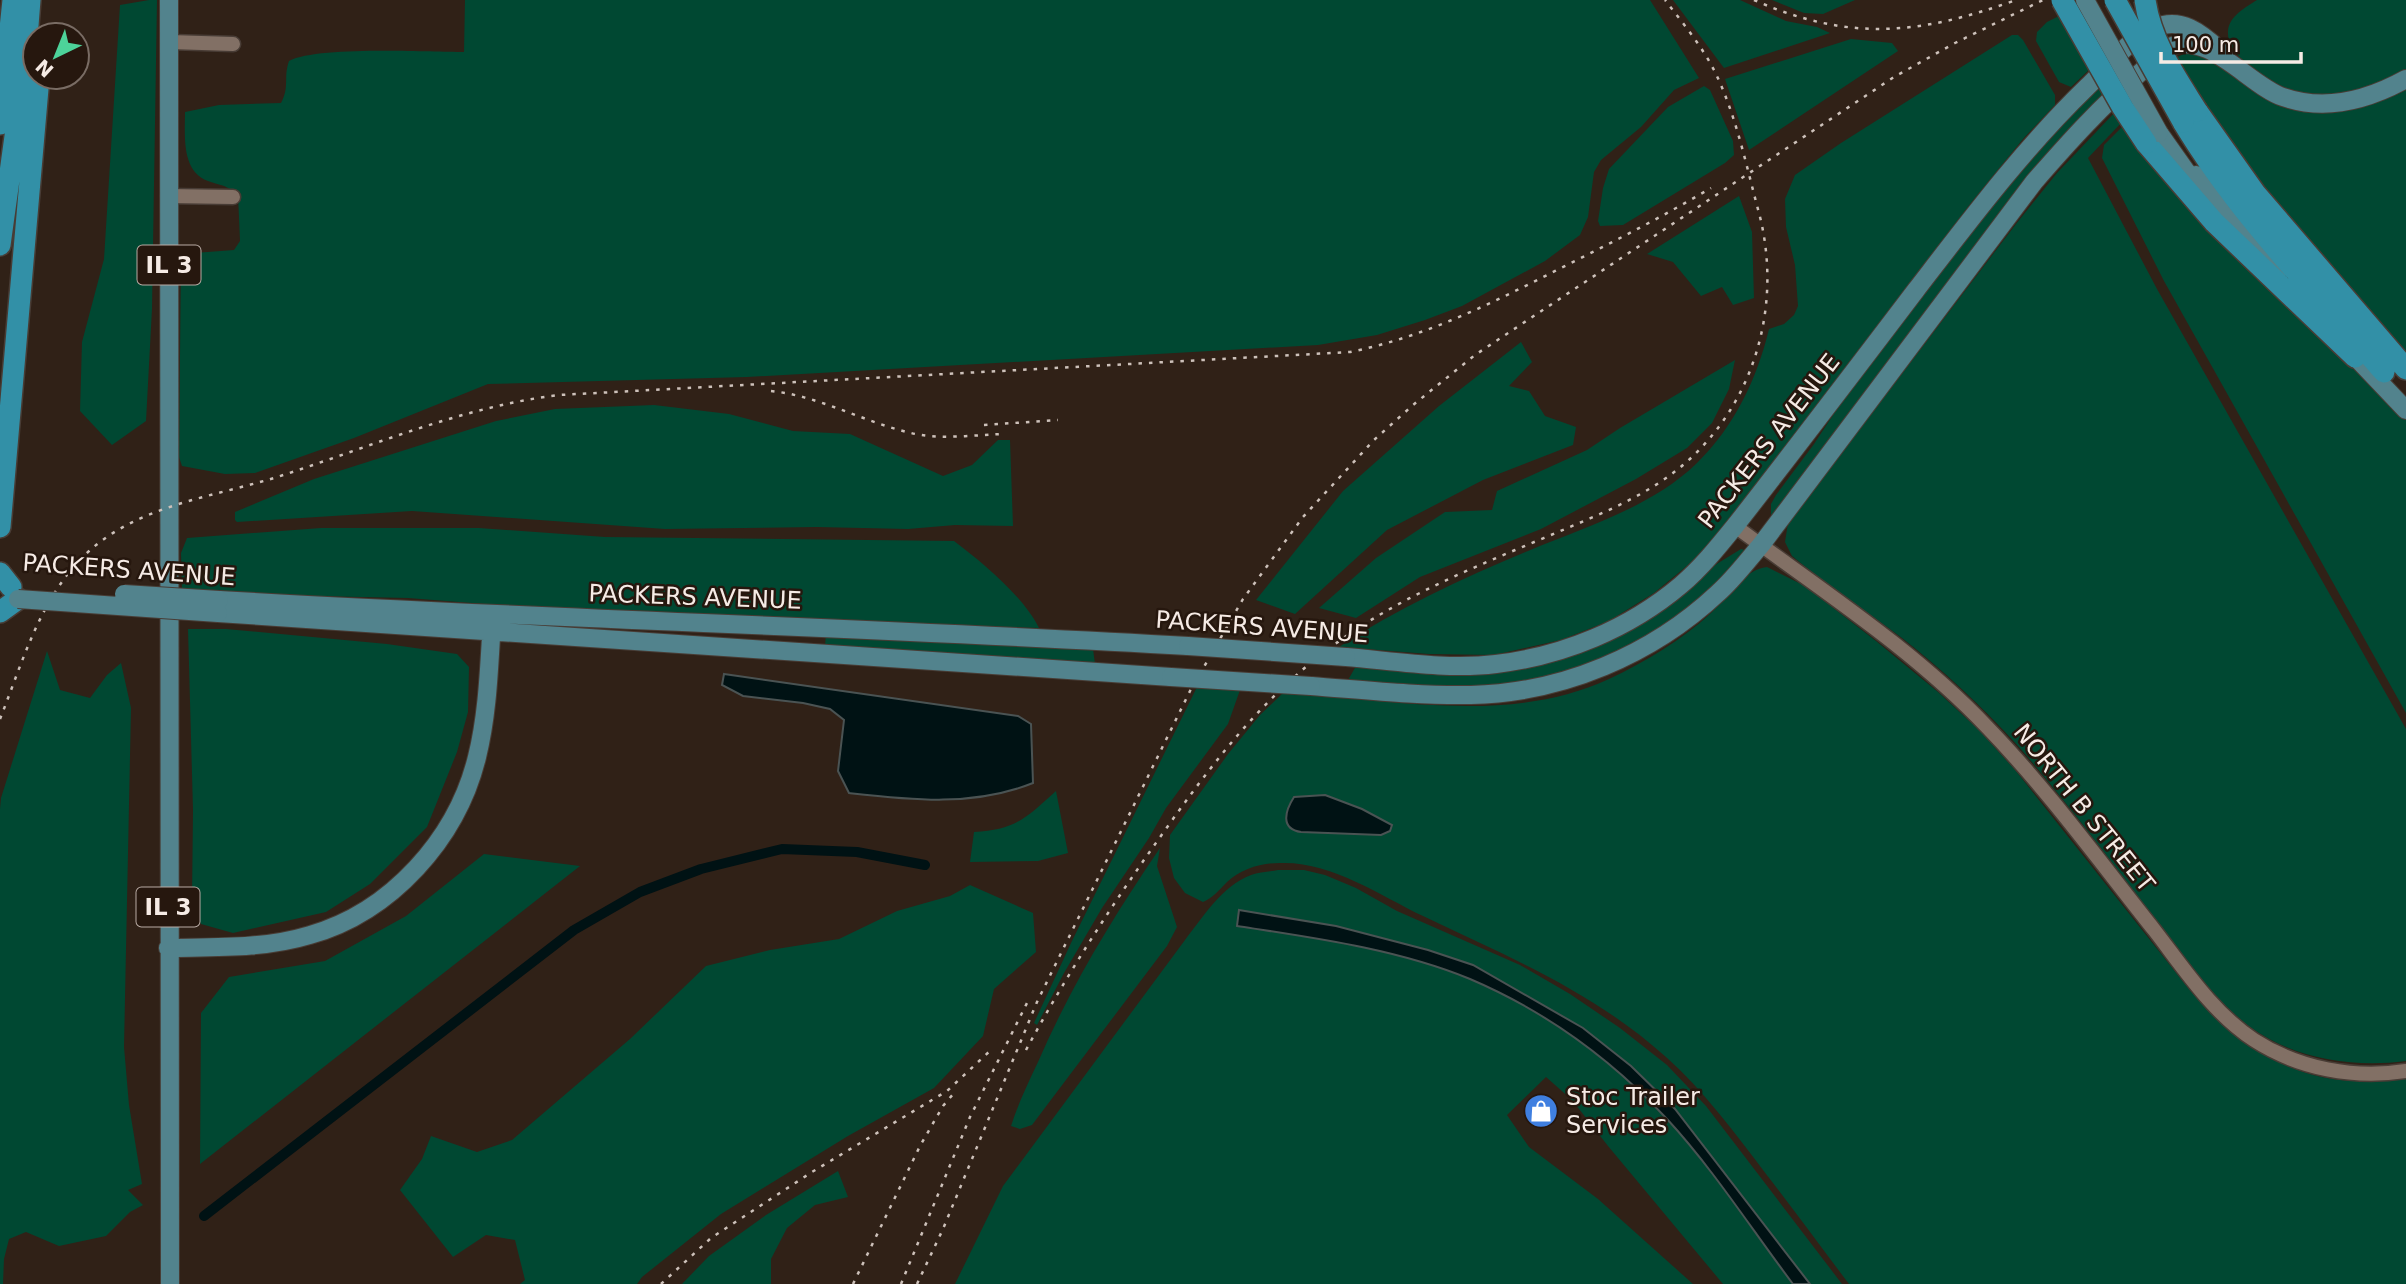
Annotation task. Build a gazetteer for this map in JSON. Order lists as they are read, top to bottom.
{
  "streets": {
    "main road": ["IL 3", "PACKERS AVENUE"],
    "street": ["NORTH B STREET"]
  },
  "crossings": [
    ["PACKERS AVENUE", "NORTH B STREET"]
  ],
  "places": {
    "shop": ["Stoc Trailer Services"]
  },
  "scale_bar": "100 m",
  "north": "bottom left"
}
